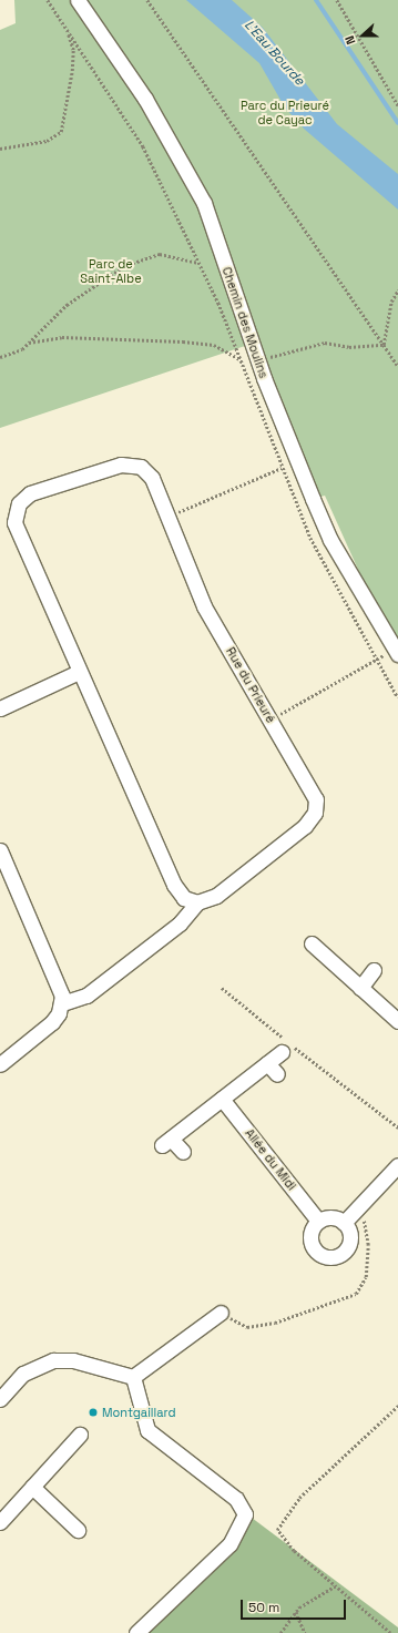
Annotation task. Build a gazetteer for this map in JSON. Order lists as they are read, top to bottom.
{
  "streets": {
    "street": ["Chemin des Moulins", "Rue du Prieuré", "Allée du Midi"]
  },
  "water": ["L'Eau Bourde"],
  "parks": ["Parc du Prieuré de Cayac", "Parc de Saint-Albe"],
  "places": ["Montgaillard"],
  "scale_bar": "50 m",
  "north": "left"
}
